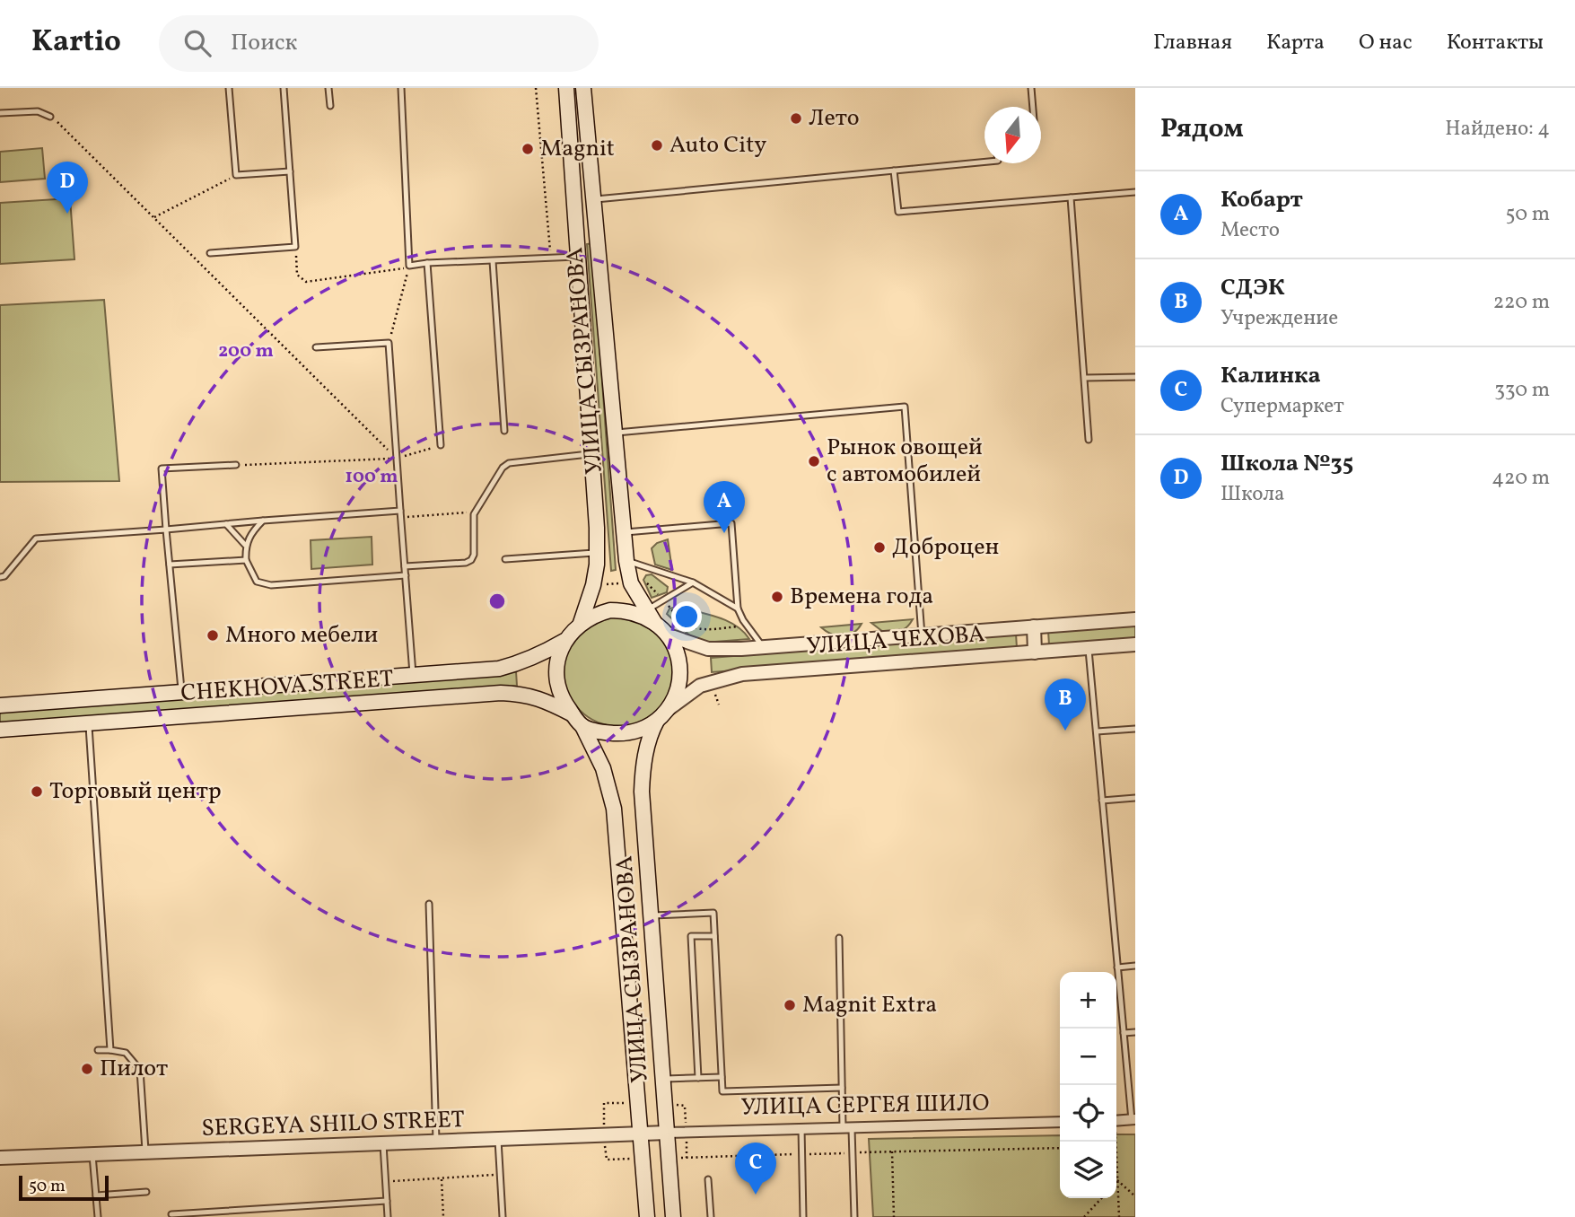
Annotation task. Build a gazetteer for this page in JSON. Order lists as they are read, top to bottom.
{
  "streets": {
    "main road": ["УЛИЦА СЫЗРАНОВА", "CHEKHOVA STREET"],
    "street": ["УЛИЦА ЧЕХОВА", "УЛИЦА СЕРГЕЯ ШИЛО", "SERGEYA SHILO STREET"]
  },
  "crossings": [
    ["УЛИЦА СЫЗРАНОВА", "УЛИЦА ЧЕХОВА"],
    ["УЛИЦА СЫЗРАНОВА", "CHEKHOVA STREET"],
    ["УЛИЦА СЫЗРАНОВА", "УЛИЦА СЕРГЕЯ ШИЛО"],
    ["УЛИЦА СЫЗРАНОВА", "SERGEYA SHILO STREET"],
    ["УЛИЦА ЧЕХОВА", "CHEKHOVA STREET"],
    ["УЛИЦА СЕРГЕЯ ШИЛО", "SERGEYA SHILO STREET"]
  ],
  "places": [
    "Лето",
    "Auto City",
    "Magnit",
    "Рынок овощей с автомобилей",
    "Доброцен",
    "Времена года",
    "Много мебели",
    "Торговый центр",
    "Magnit Extra",
    "Пилот"
  ],
  "scale_bar": "50 m",
  "north": "bottom",
  "page": {
    "header": "Kartio",
    "search": "Поиск",
    "nav": [
      "Главная",
      "Карта",
      "О нас",
      "Контакты"
    ],
    "heading": ["Рядом", "Найдено: 4"],
    "pins": [
      "D",
      "A",
      "B",
      "C"
    ],
    "list": [
      {
        "mark": "A",
        "name": "Кобарт",
        "note": "Место",
        "value": "50 m"
      },
      {
        "mark": "B",
        "name": "СДЭК",
        "note": "Учреждение",
        "value": "220 m"
      },
      {
        "mark": "C",
        "name": "Калинка",
        "note": "Супермаркет",
        "value": "330 m"
      },
      {
        "mark": "D",
        "name": "Школа №35",
        "note": "Школа",
        "value": "420 m"
      }
    ],
    "map_buttons": ["+", "−"],
    "scale": "50 m"
  },
  "rings": ["200 m", "100 m"]
}
